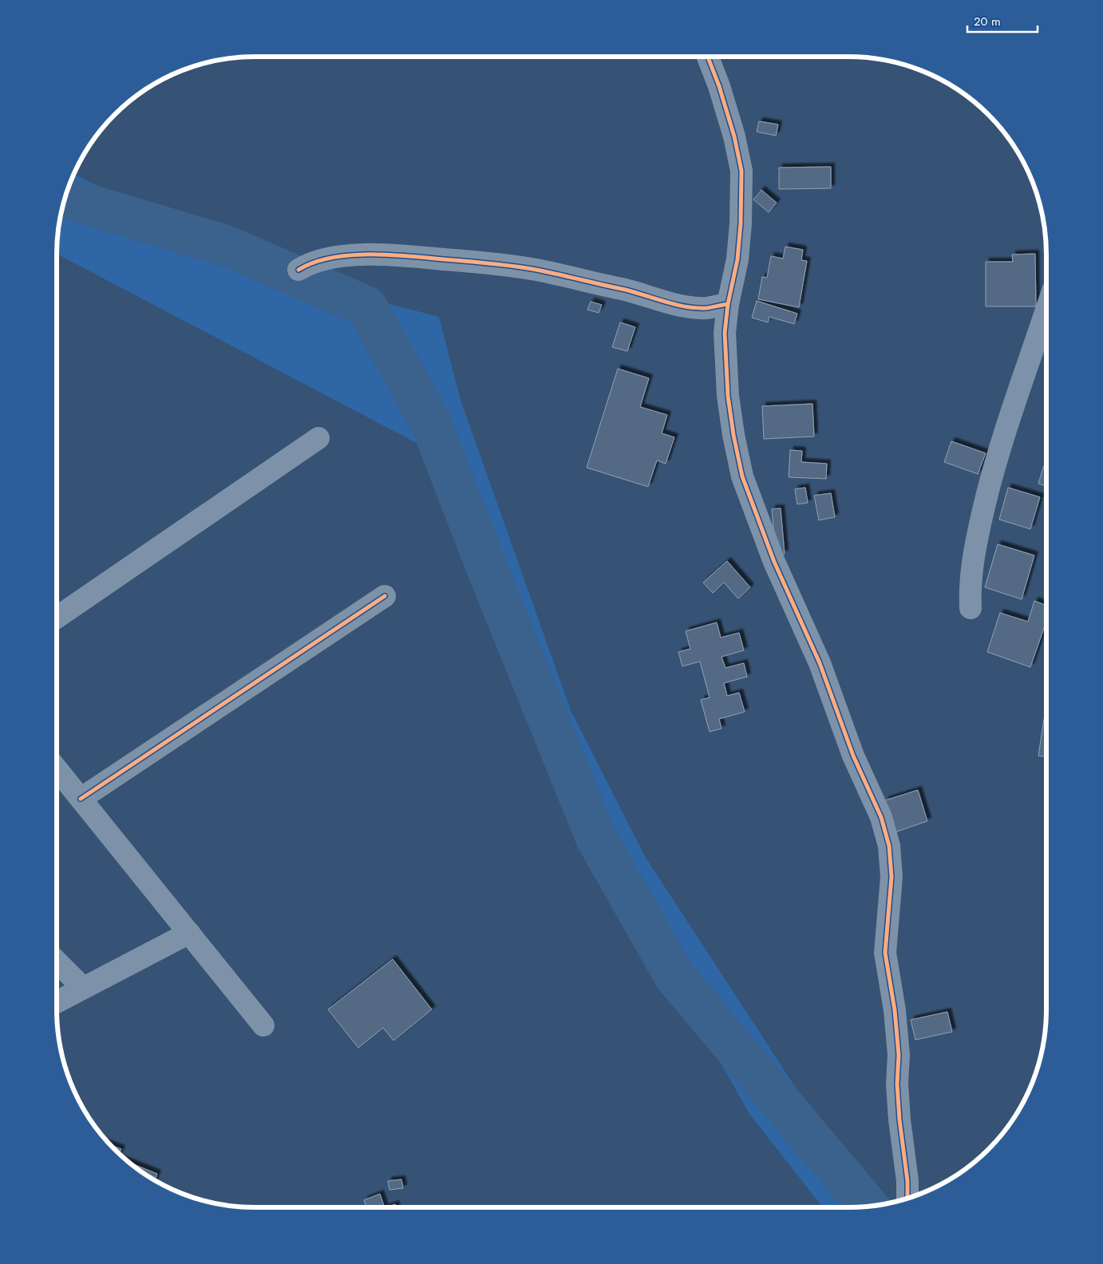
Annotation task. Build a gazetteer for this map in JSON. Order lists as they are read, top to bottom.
{
  "scale_bar": "20 m"
}
